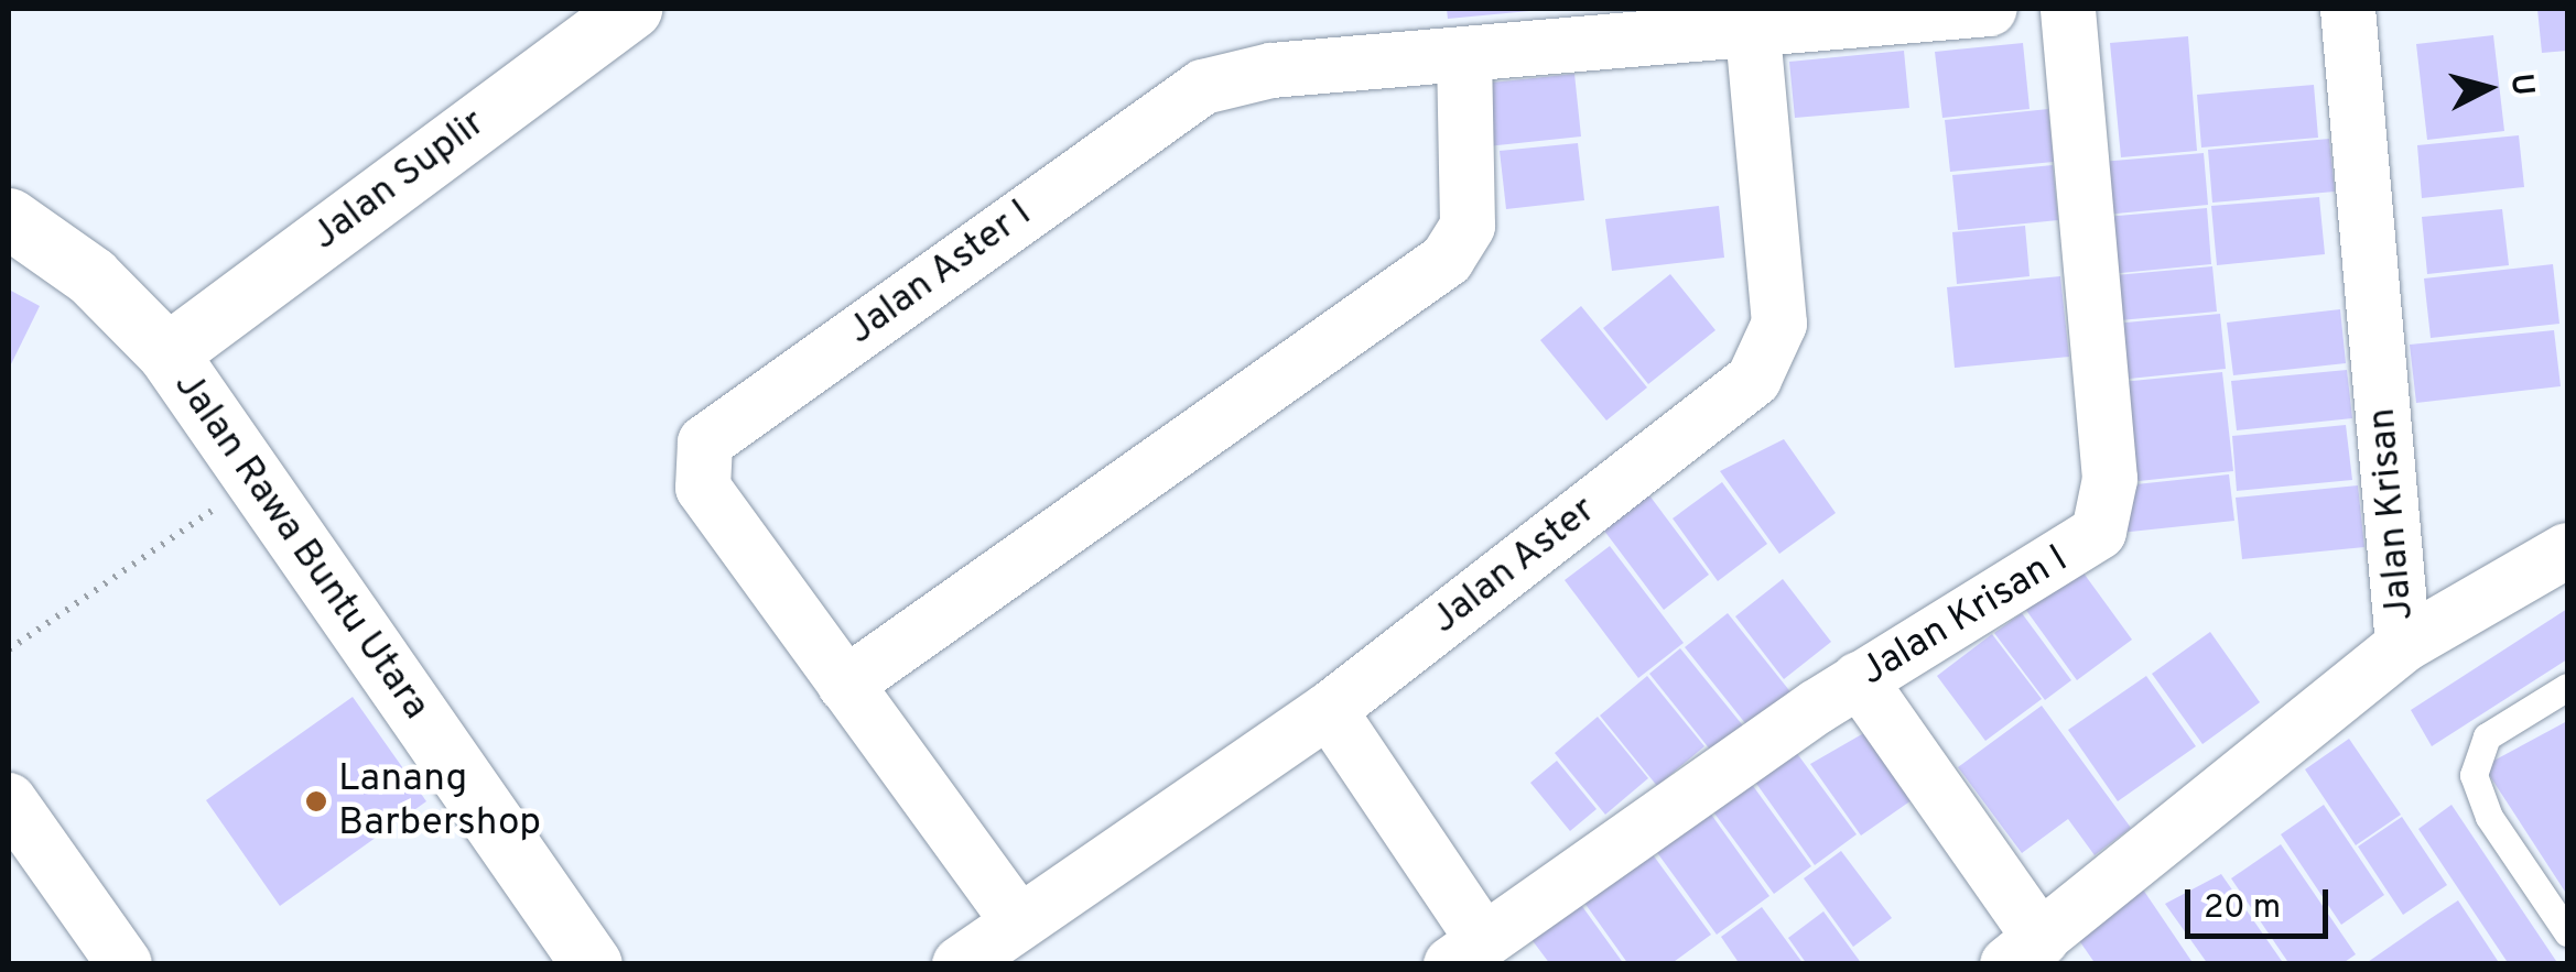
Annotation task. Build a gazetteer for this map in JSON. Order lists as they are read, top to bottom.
{
  "streets": {
    "street": [
      "Jalan Suplir",
      "Jalan Aster I",
      "Jalan Krisan",
      "Jalan Rawa Buntu Utara",
      "Jalan Aster",
      "Jalan Krisan I"
    ]
  },
  "crossings": [
    ["Jalan Suplir", "Jalan Rawa Buntu Utara"],
    ["Jalan Aster I", "Jalan Aster"]
  ],
  "places": ["Lanang Barbershop"],
  "scale_bar": "20 m",
  "north": "right"
}
